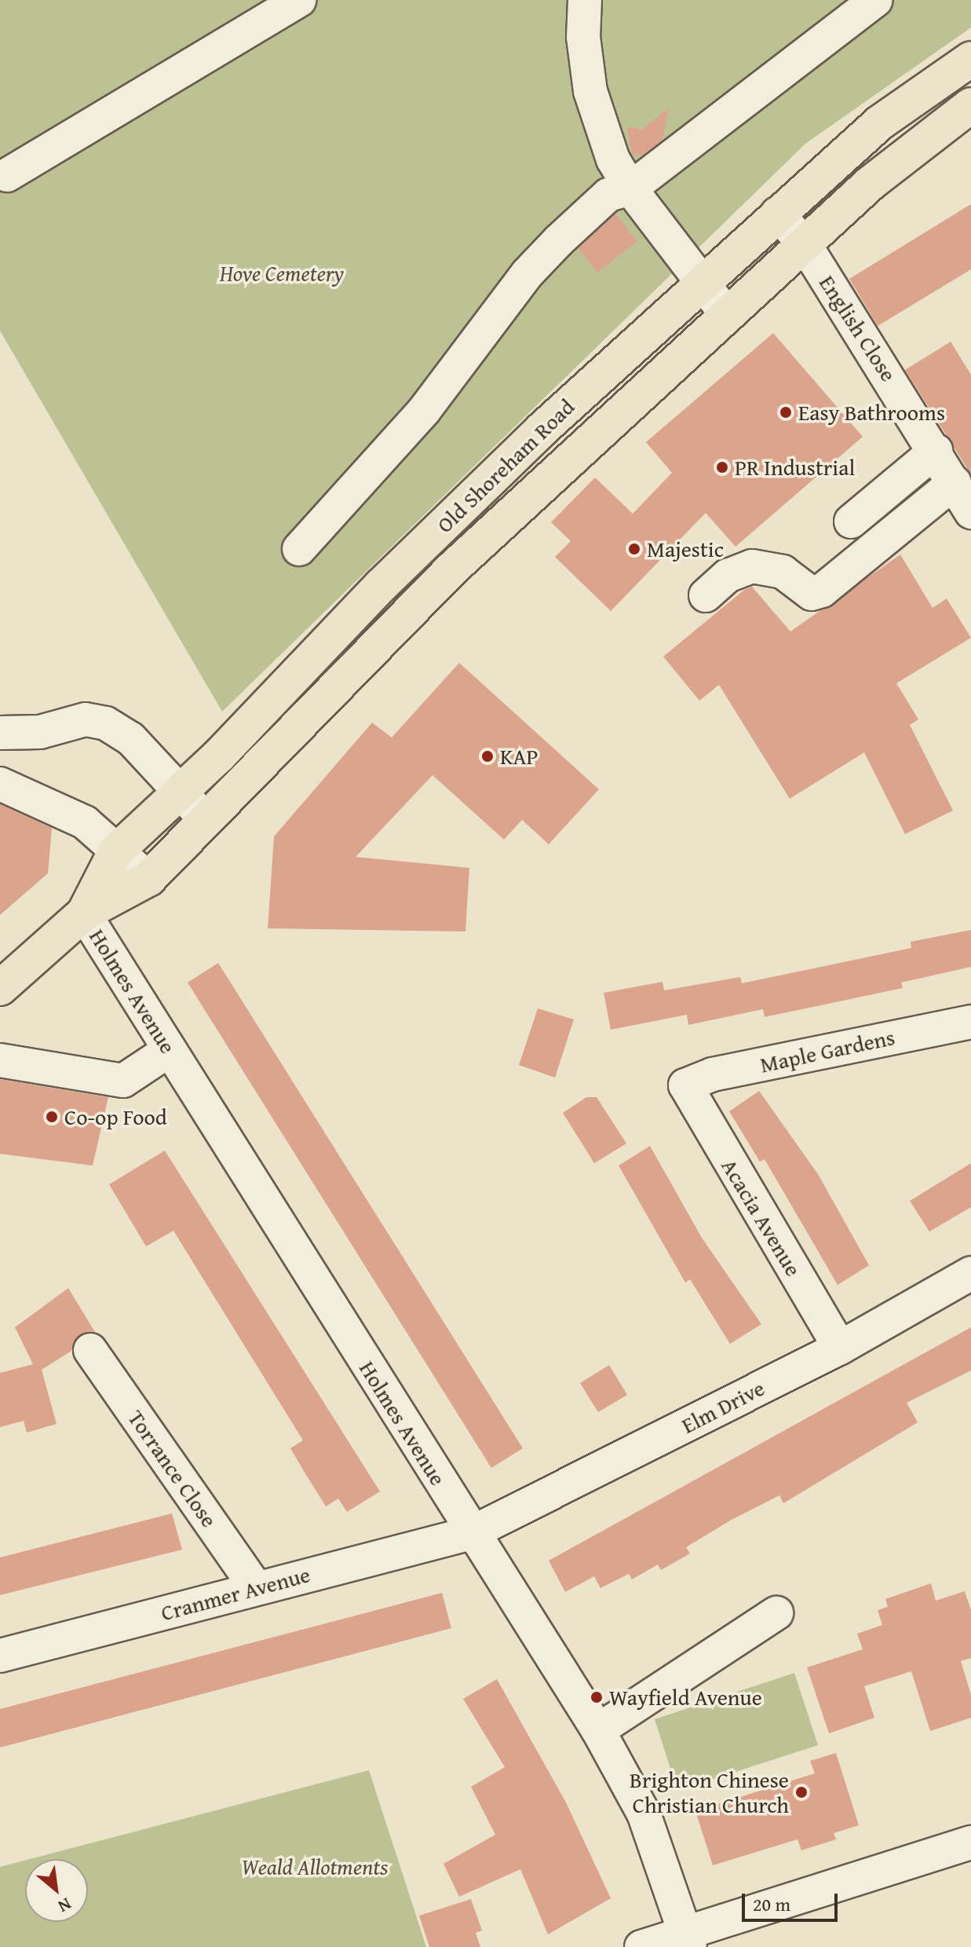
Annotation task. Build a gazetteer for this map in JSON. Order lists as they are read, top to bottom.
{
  "streets": {
    "main road": ["Old Shoreham Road"],
    "street": [
      "English Close",
      "Holmes Avenue",
      "Maple Gardens",
      "Acacia Avenue",
      "Elm Drive",
      "Torrance Close",
      "Cranmer Avenue"
    ]
  },
  "crossings": [
    ["English Close", "Old Shoreham Road"],
    ["Old Shoreham Road", "Holmes Avenue"],
    ["Holmes Avenue", "Elm Drive"],
    ["Holmes Avenue", "Cranmer Avenue"],
    ["Maple Gardens", "Acacia Avenue"],
    ["Acacia Avenue", "Elm Drive"],
    ["Elm Drive", "Cranmer Avenue"],
    ["Torrance Close", "Cranmer Avenue"]
  ],
  "parks": ["Hove Cemetery", "Weald Allotments"],
  "places": [
    "Easy Bathrooms",
    "PR Industrial",
    "Majestic",
    "KAP",
    "Co-op Food",
    "Wayfield Avenue",
    "Brighton Chinese Christian Church"
  ],
  "scale_bar": "20 m",
  "north": "bottom right"
}
